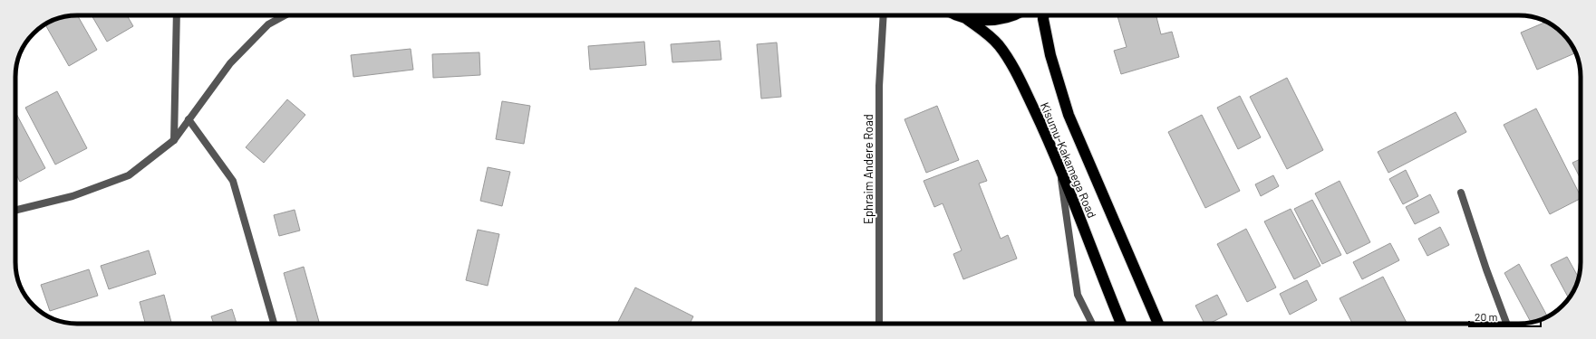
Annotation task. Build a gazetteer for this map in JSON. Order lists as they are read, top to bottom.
{
  "streets": {
    "highway": ["Kisumu-Kakamega Road"],
    "street": ["Ephraim Andere Road"]
  },
  "scale_bar": "20 m"
}
